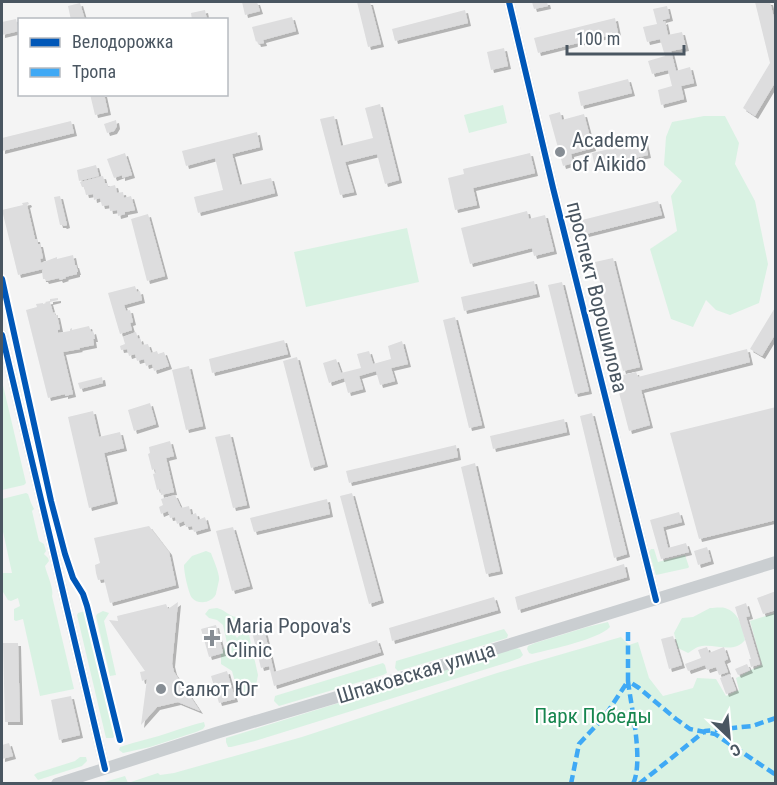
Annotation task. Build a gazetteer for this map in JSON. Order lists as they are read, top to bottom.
{
  "streets": {
    "main road": ["Шпаковская улица"],
    "street": ["проспект Ворошилова"]
  },
  "crossings": [
    ["проспект Ворошилова", "Шпаковская улица"]
  ],
  "parks": ["Парк Победы"],
  "places": {
    "other": ["Academy of Aikido", "Салют Юг"],
    "health": ["Maria Popova's Clinic"]
  },
  "legend": ["Велодорожка", "Тропа"],
  "scale_bar": "100 m",
  "north": "bottom right"
}
